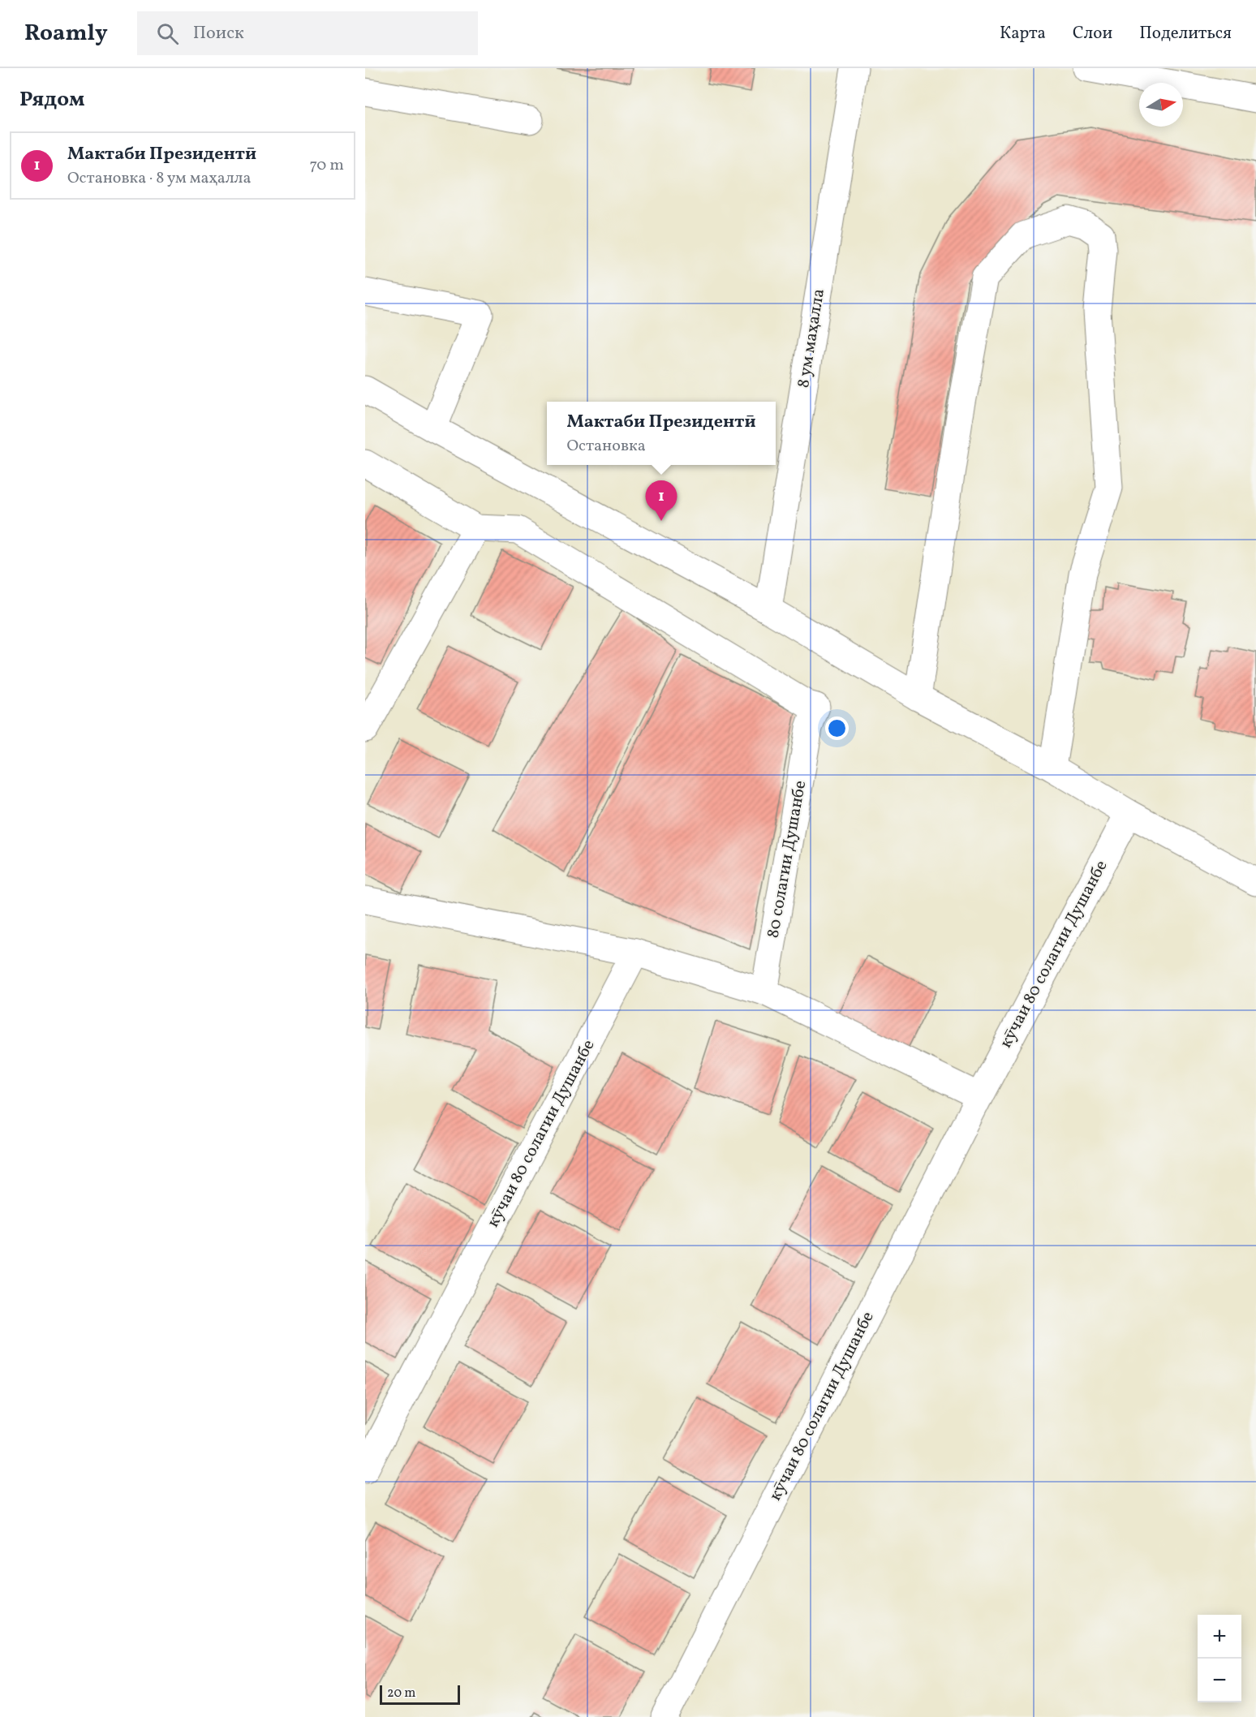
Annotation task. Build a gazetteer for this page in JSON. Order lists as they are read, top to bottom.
{
  "streets": {
    "street": ["8 ум маҳалла", "80 солагии Душанбе", "кӯчаи 80 солагии Душанбе"]
  },
  "scale_bar": "20 m",
  "north": "right",
  "page": {
    "header": "Roamly",
    "search": "Поиск",
    "nav": ["Карта", "Слои", "Поделиться"],
    "heading": "Рядом",
    "list": [
      {
        "mark": "1",
        "name": "Мактаби Президентӣ",
        "note": "Остановка · 8 ум маҳалла",
        "value": "70 m"
      }
    ],
    "popup": ["Мактаби Президентӣ", "Остановка"],
    "pins": "1",
    "map_buttons": ["+", "−"],
    "scale": "20 m"
  }
}
